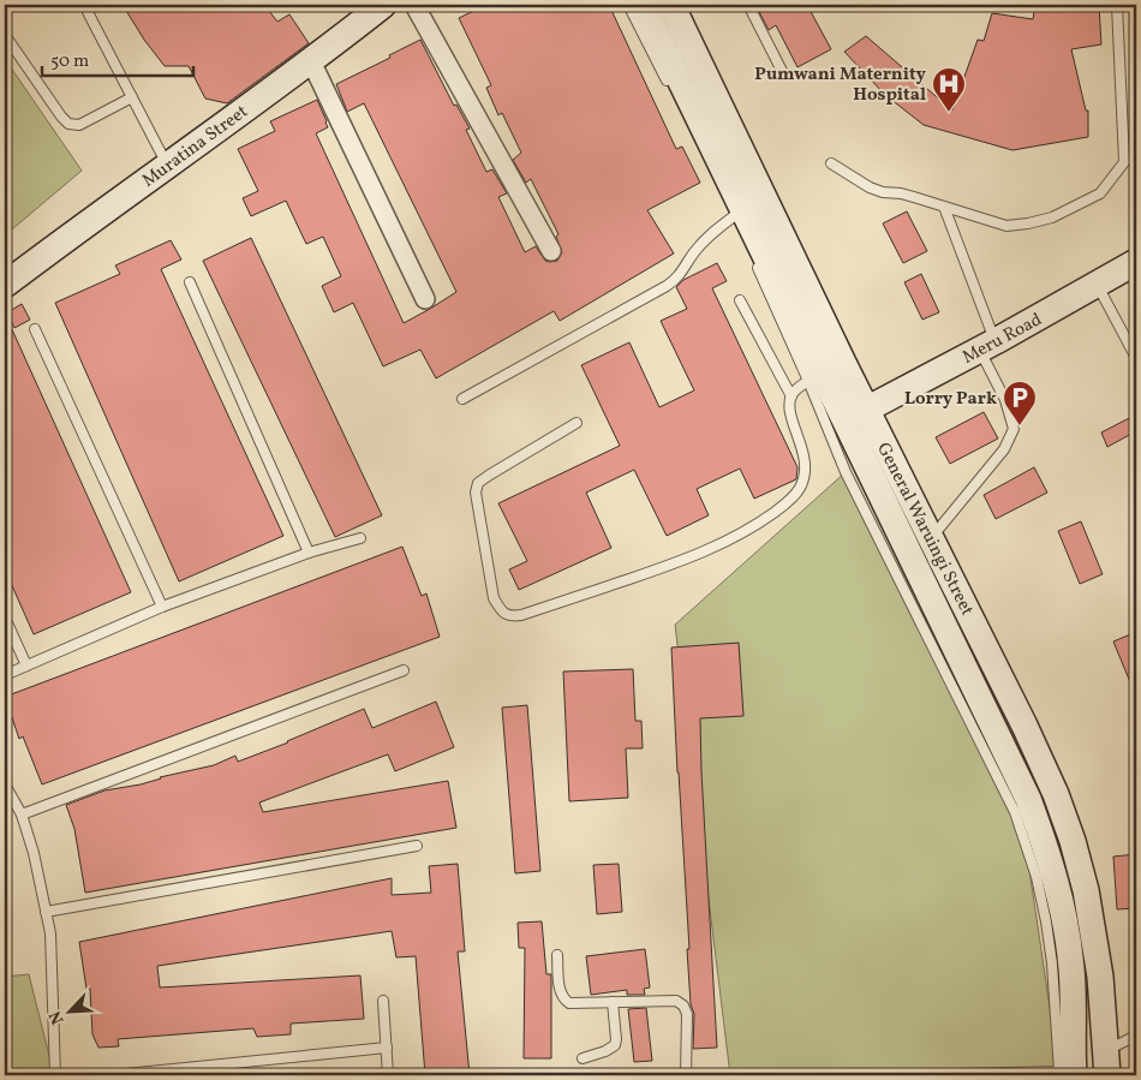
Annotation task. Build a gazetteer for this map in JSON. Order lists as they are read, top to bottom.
{
  "streets": {
    "main road": ["Muratina Street", "Meru Road", "General Waruingi Street"]
  },
  "crossings": [
    ["Meru Road", "General Waruingi Street"]
  ],
  "places": {
    "hospital": ["Pumwani Maternity Hospital"],
    "parking": ["Lorry Park"]
  },
  "scale_bar": "50 m",
  "north": "bottom left"
}
